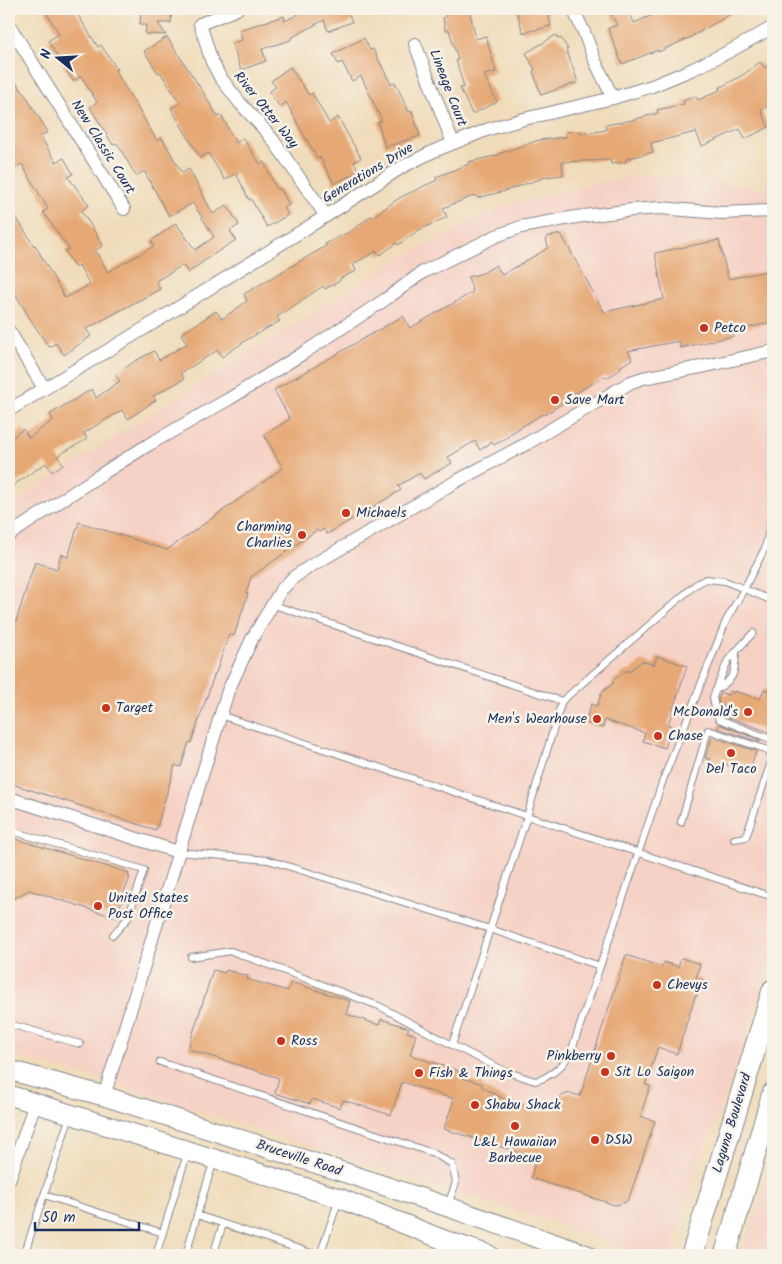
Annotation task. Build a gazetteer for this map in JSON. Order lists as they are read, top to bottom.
{
  "streets": {
    "main road": ["Laguna Boulevard", "Bruceville Road"],
    "street": [
      "Lineage Court",
      "River Otter Way",
      "New Classic Court",
      "Generations Drive"
    ]
  },
  "crossings": [
    ["Lineage Court", "Generations Drive"],
    ["River Otter Way", "Generations Drive"]
  ],
  "places": [
    "Petco",
    "Save Mart",
    "Michaels",
    "Charming Charlies",
    "Target",
    "McDonald's",
    "Men's Wearhouse",
    "Chase",
    "Del Taco",
    "United States Post Office",
    "Chevys",
    "Ross",
    "Pinkberry",
    "Sit Lo Saigon",
    "Fish & Things",
    "Shabu Shack",
    "L&L Hawaiian Barbecue",
    "DSW"
  ],
  "scale_bar": "50 m",
  "north": "left"
}
